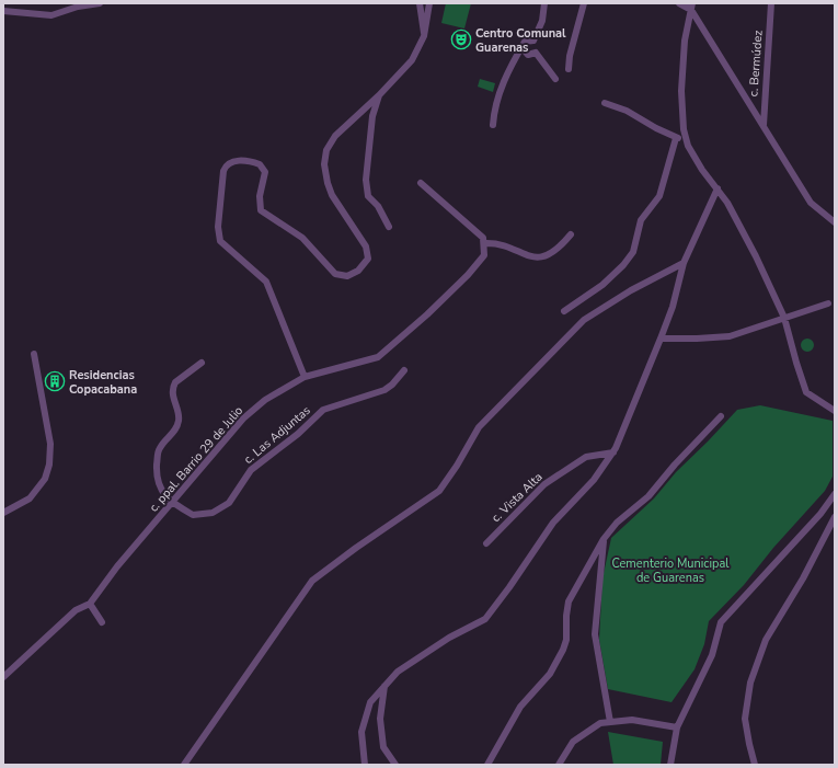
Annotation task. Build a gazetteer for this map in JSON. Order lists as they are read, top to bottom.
{
  "streets": {
    "street": [
      "c. Bermúdez",
      "c. Las Adjuntas",
      "c. ppal. Barrio 29 de Julio",
      "c. Vista Alta"
    ]
  },
  "crossings": [
    ["c. Las Adjuntas", "c. ppal. Barrio 29 de Julio"]
  ],
  "parks": ["Cementerio Municipal de Guarenas"],
  "places": {
    "theatre": ["Centro Comunal Guarenas"],
    "building": ["Residencias Copacabana"]
  }
}
